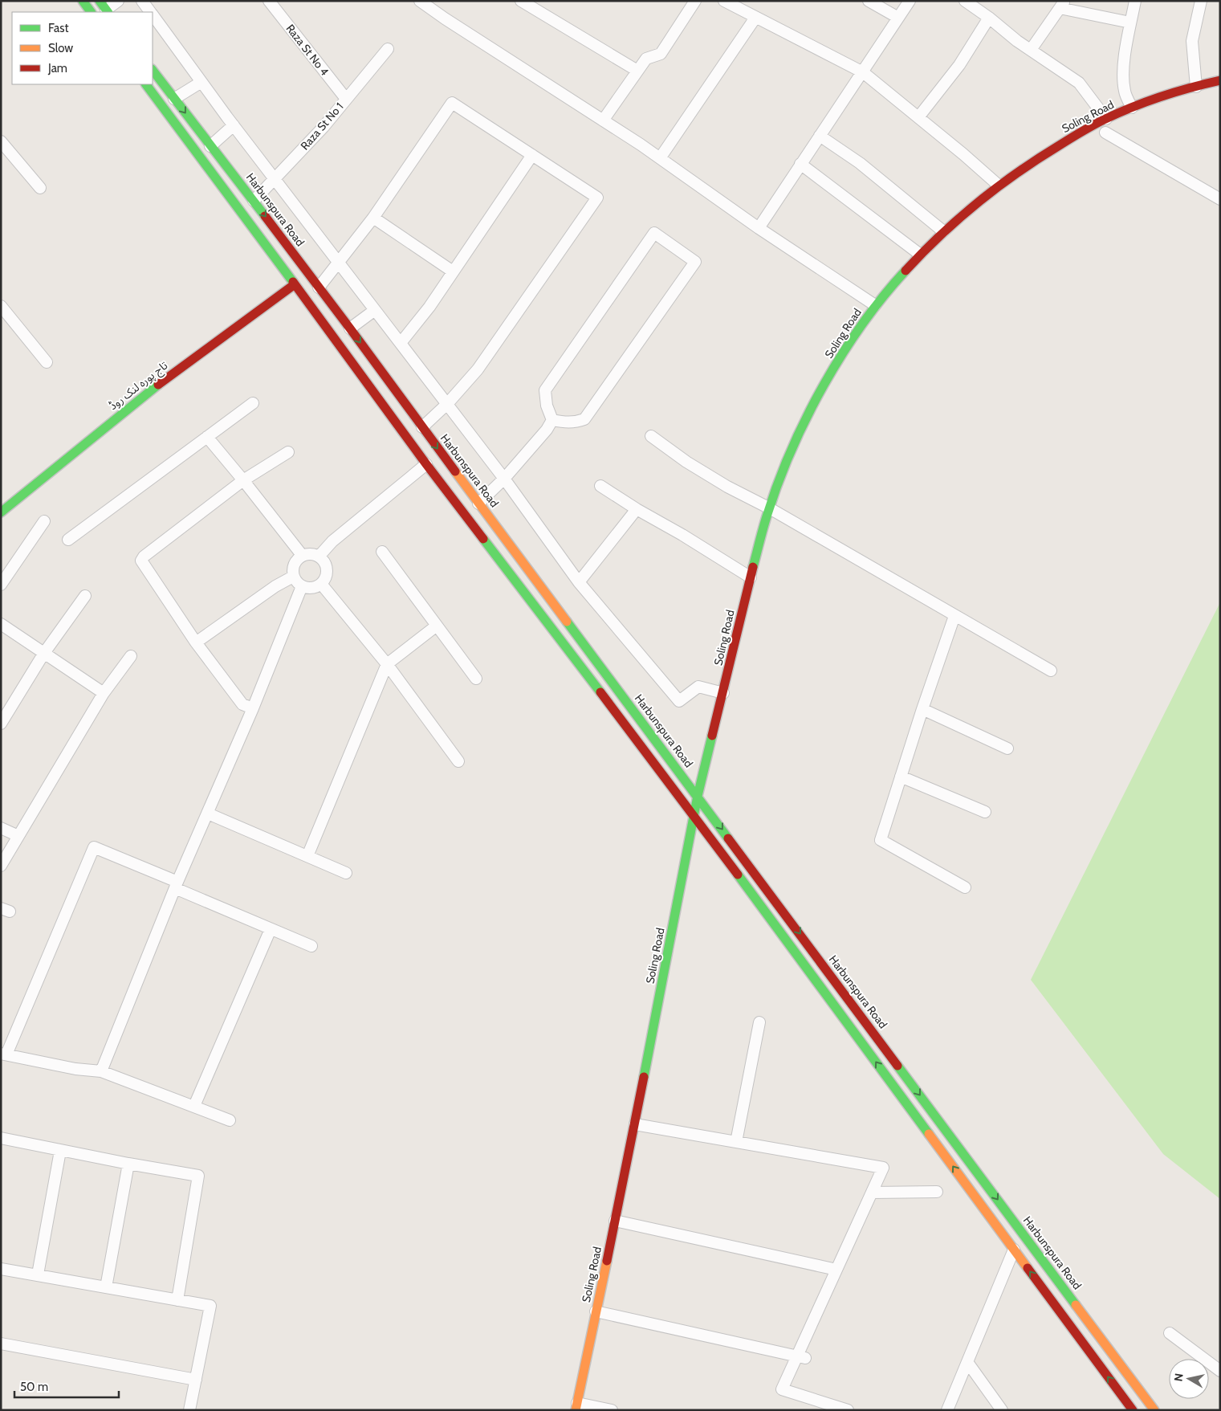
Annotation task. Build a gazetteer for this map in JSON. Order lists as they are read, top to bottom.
{
  "streets": {
    "main road": ["Soling Road", "Harbunspura Road", "تاج پورہ لنک روڈ"],
    "street": ["Raza St No 4", "Raza St No 1"]
  },
  "crossings": [
    ["Raza St No 4", "Raza St No 1"],
    ["Soling Road", "Harbunspura Road"],
    ["Raza St No 1", "Harbunspura Road"]
  ],
  "legend": ["Fast", "Slow", "Jam"],
  "scale_bar": "50 m",
  "north": "left"
}
